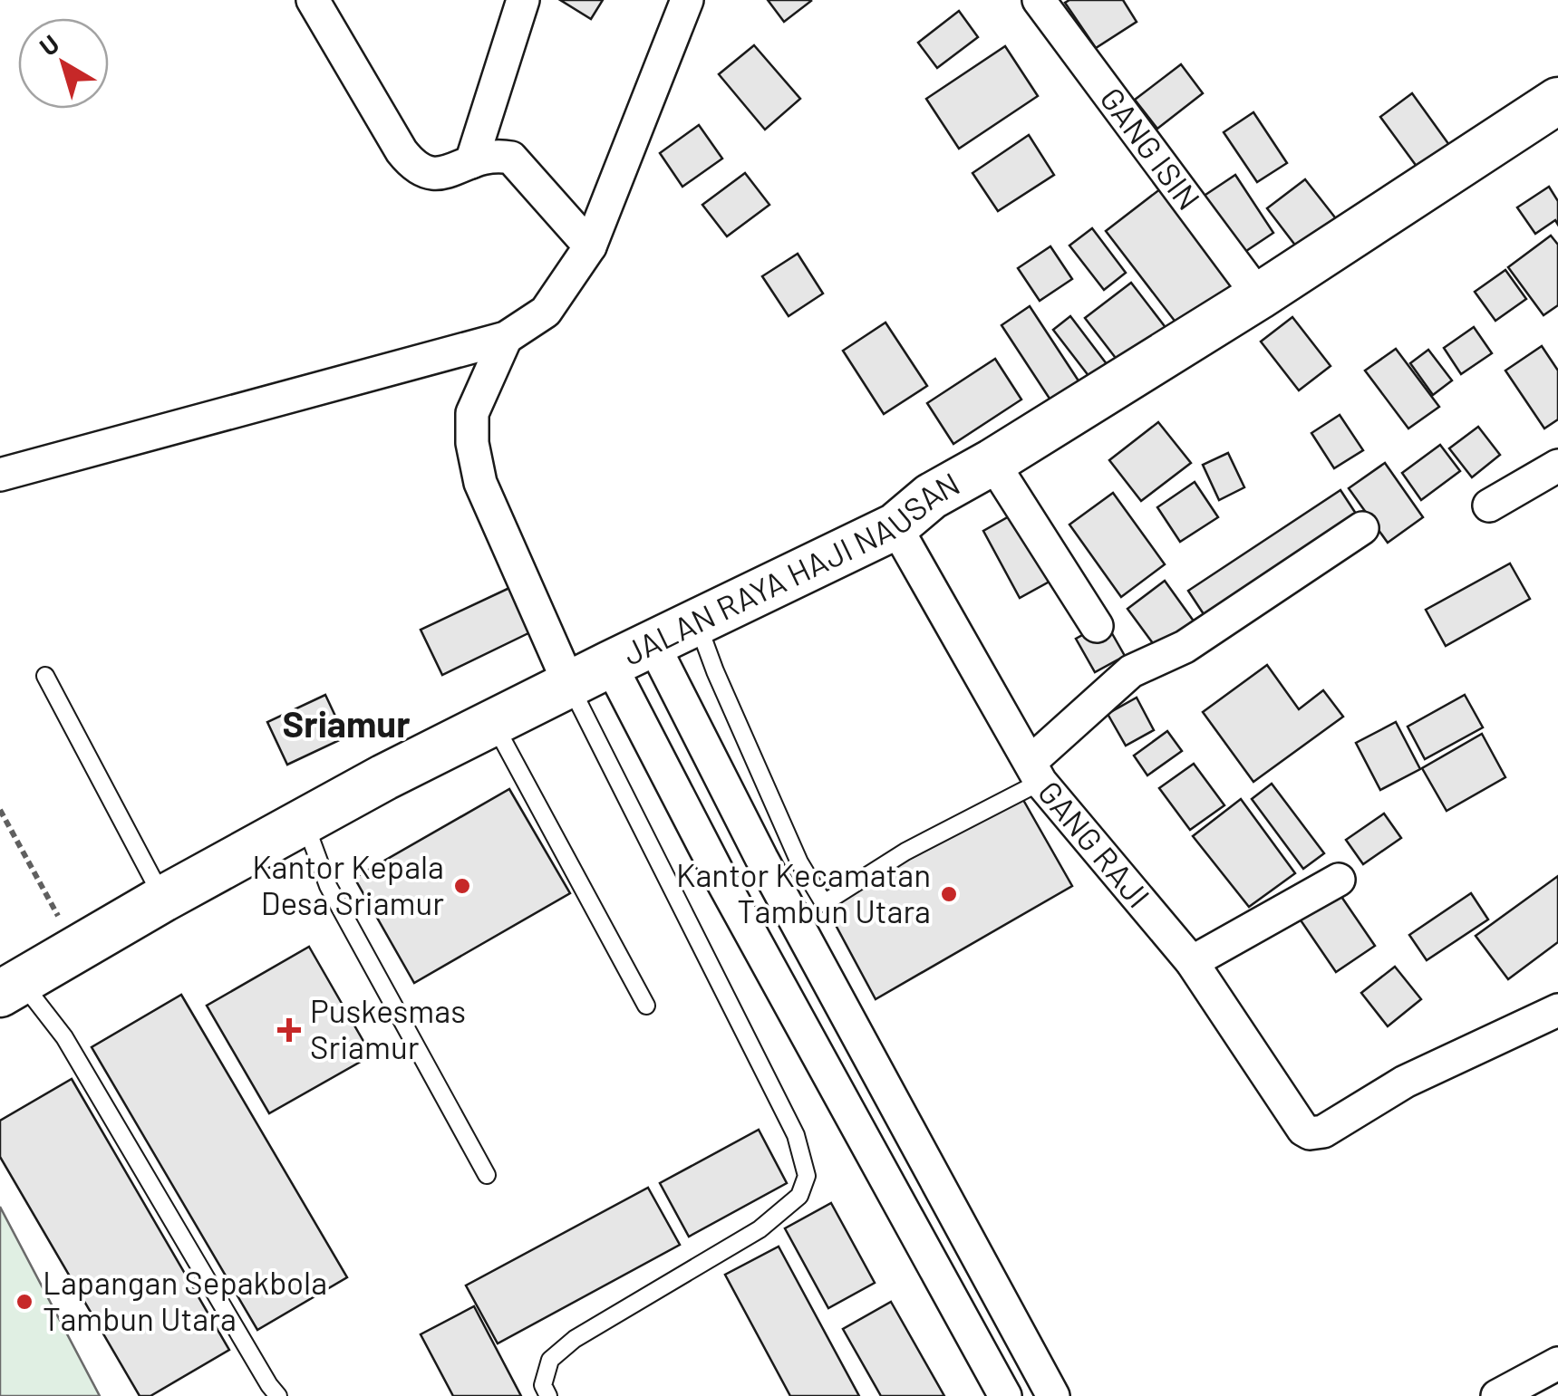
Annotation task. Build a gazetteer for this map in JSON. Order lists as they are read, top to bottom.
{
  "streets": {
    "street": ["GANG ISIN", "JALAN RAYA HAJI NAUSAN", "GANG RAJI"]
  },
  "crossings": [
    ["GANG ISIN", "JALAN RAYA HAJI NAUSAN"],
    ["JALAN RAYA HAJI NAUSAN", "GANG RAJI"]
  ],
  "districts": ["Sriamur"],
  "places": {
    "other": ["Kantor Kepala Desa Sriamur", "Kantor Kecamatan Tambun Utara", "Lapangan Sepakbola Tambun Utara"],
    "health": ["Puskesmas Sriamur"]
  },
  "north": "top left"
}
